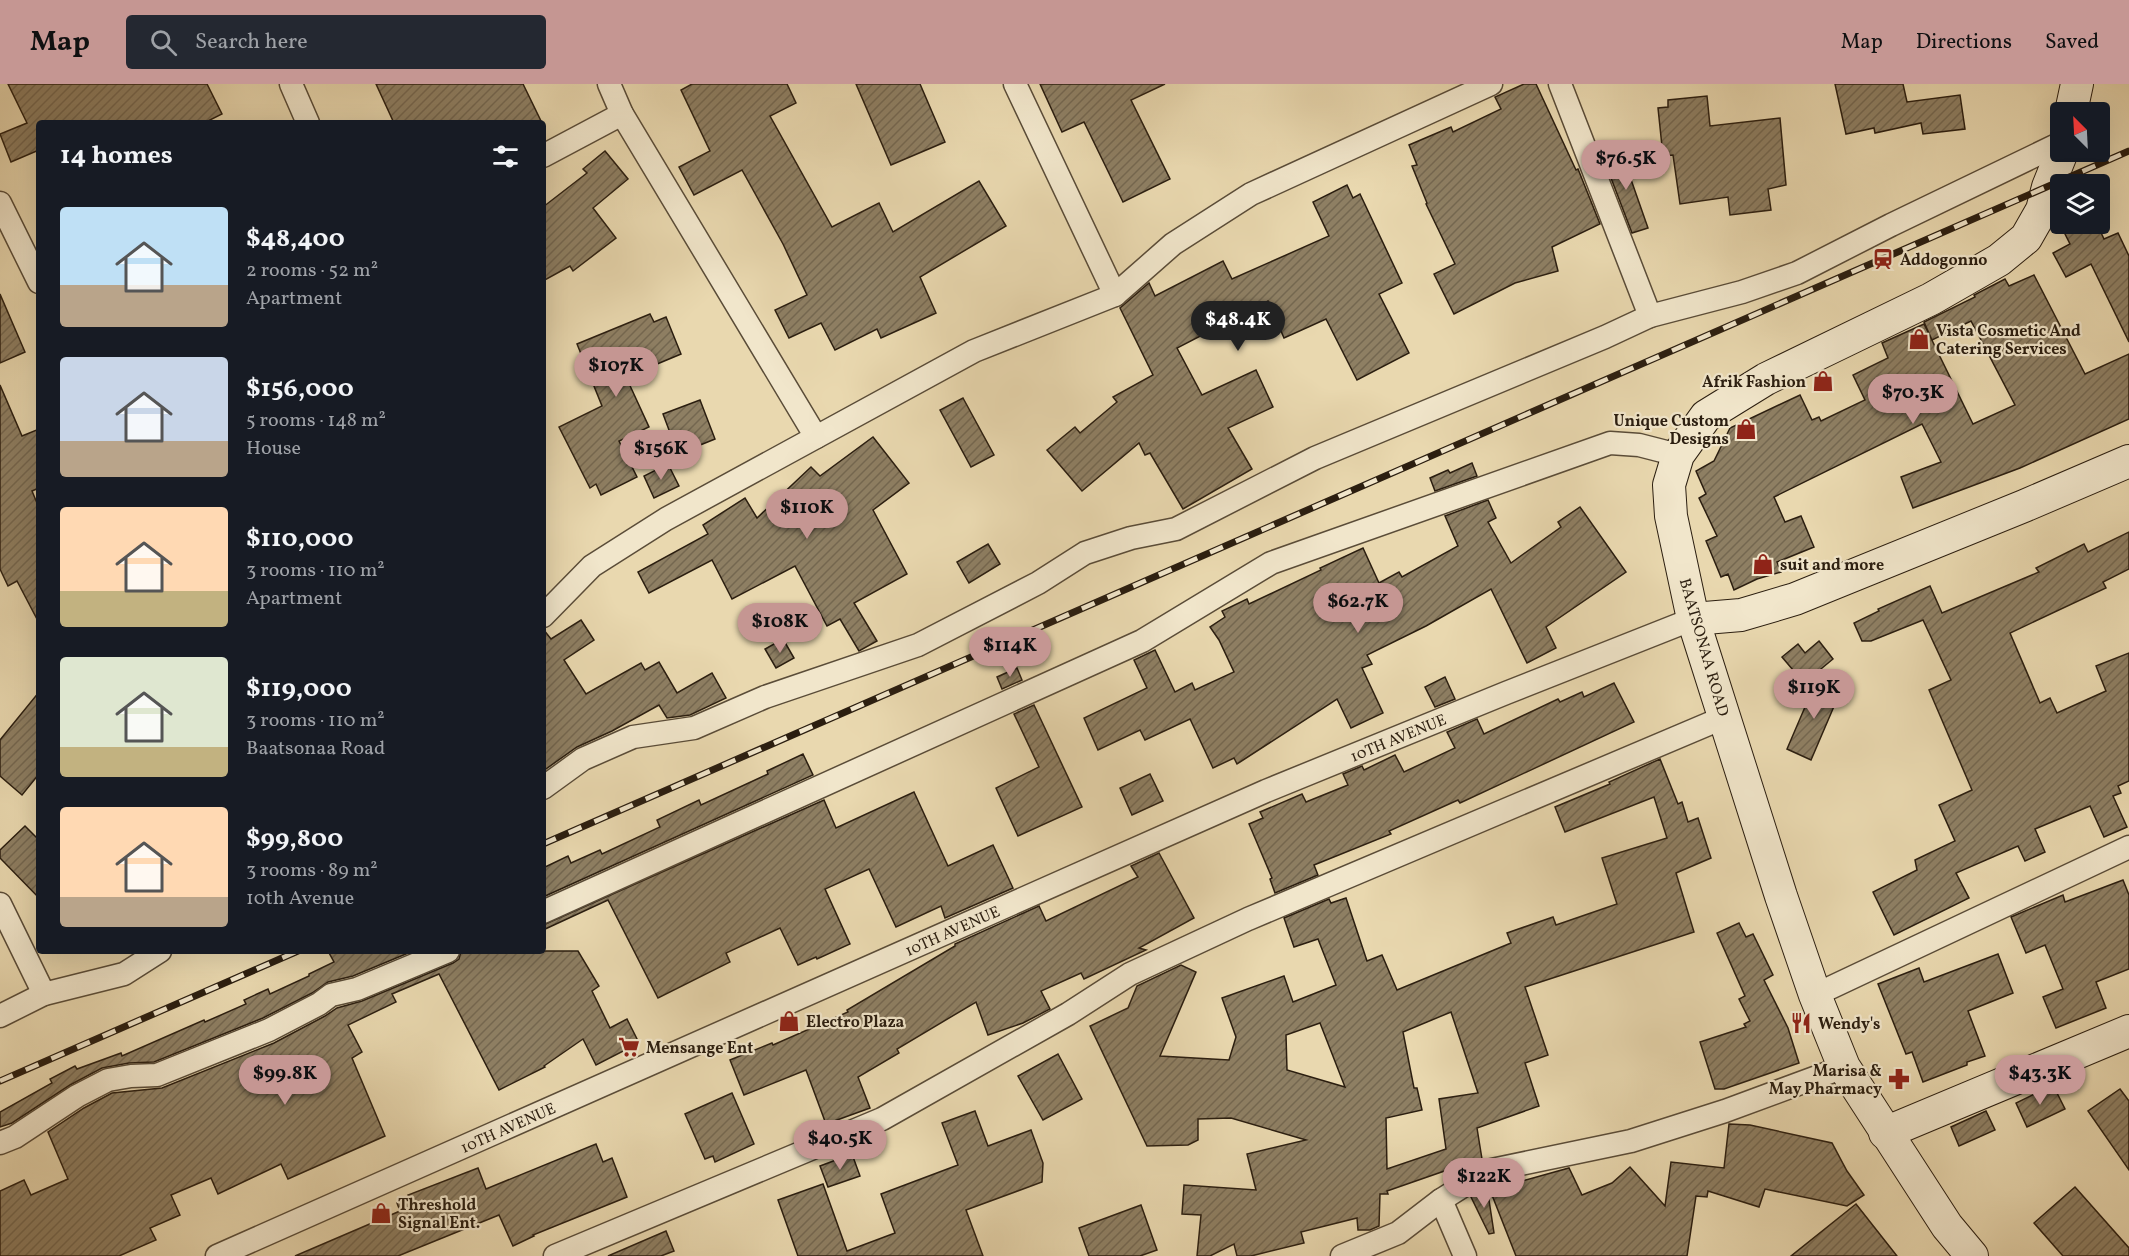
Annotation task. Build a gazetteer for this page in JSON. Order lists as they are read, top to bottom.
{
  "streets": {
    "street": ["BAATSONAA ROAD", "10TH AVENUE"]
  },
  "crossings": [
    ["BAATSONAA ROAD", "10TH AVENUE"]
  ],
  "places": {
    "station": ["Addogonno"],
    "shop": [
      "Vista Cosmetic And Catering Services",
      "Afrik Fashion",
      "Unique Custom Designs",
      "suit and more",
      "Electro Plaza",
      "Threshold Signal Ent."
    ],
    "restaurant": ["Wendy's"],
    "supermarket": ["Mensange Ent"],
    "pharmacy": ["Marisa & May Pharmacy"]
  },
  "north": "top left",
  "page": {
    "header": "Map",
    "search": "Search here",
    "nav": ["Map", "Directions", "Saved"],
    "heading": "14 homes",
    "price": [
      "$76.5K",
      "$48.4K",
      "$107K",
      "$70.3K",
      "$156K",
      "$110K",
      "$62.7K",
      "$108K",
      "$114K",
      "$119K",
      "$99.8K",
      "$43.3K",
      "$40.5K",
      "$122K"
    ],
    "list": [
      {
        "name": "$48,400",
        "note": "2 rooms · 52 m² · Apartment"
      },
      {
        "name": "$156,000",
        "note": "5 rooms · 148 m² · House"
      },
      {
        "name": "$110,000",
        "note": "3 rooms · 110 m² · Apartment"
      },
      {
        "name": "$119,000",
        "note": "3 rooms · 110 m² · Baatsonaa Road"
      },
      {
        "name": "$99,800",
        "note": "3 rooms · 89 m² · 10th Avenue"
      }
    ]
  }
}
